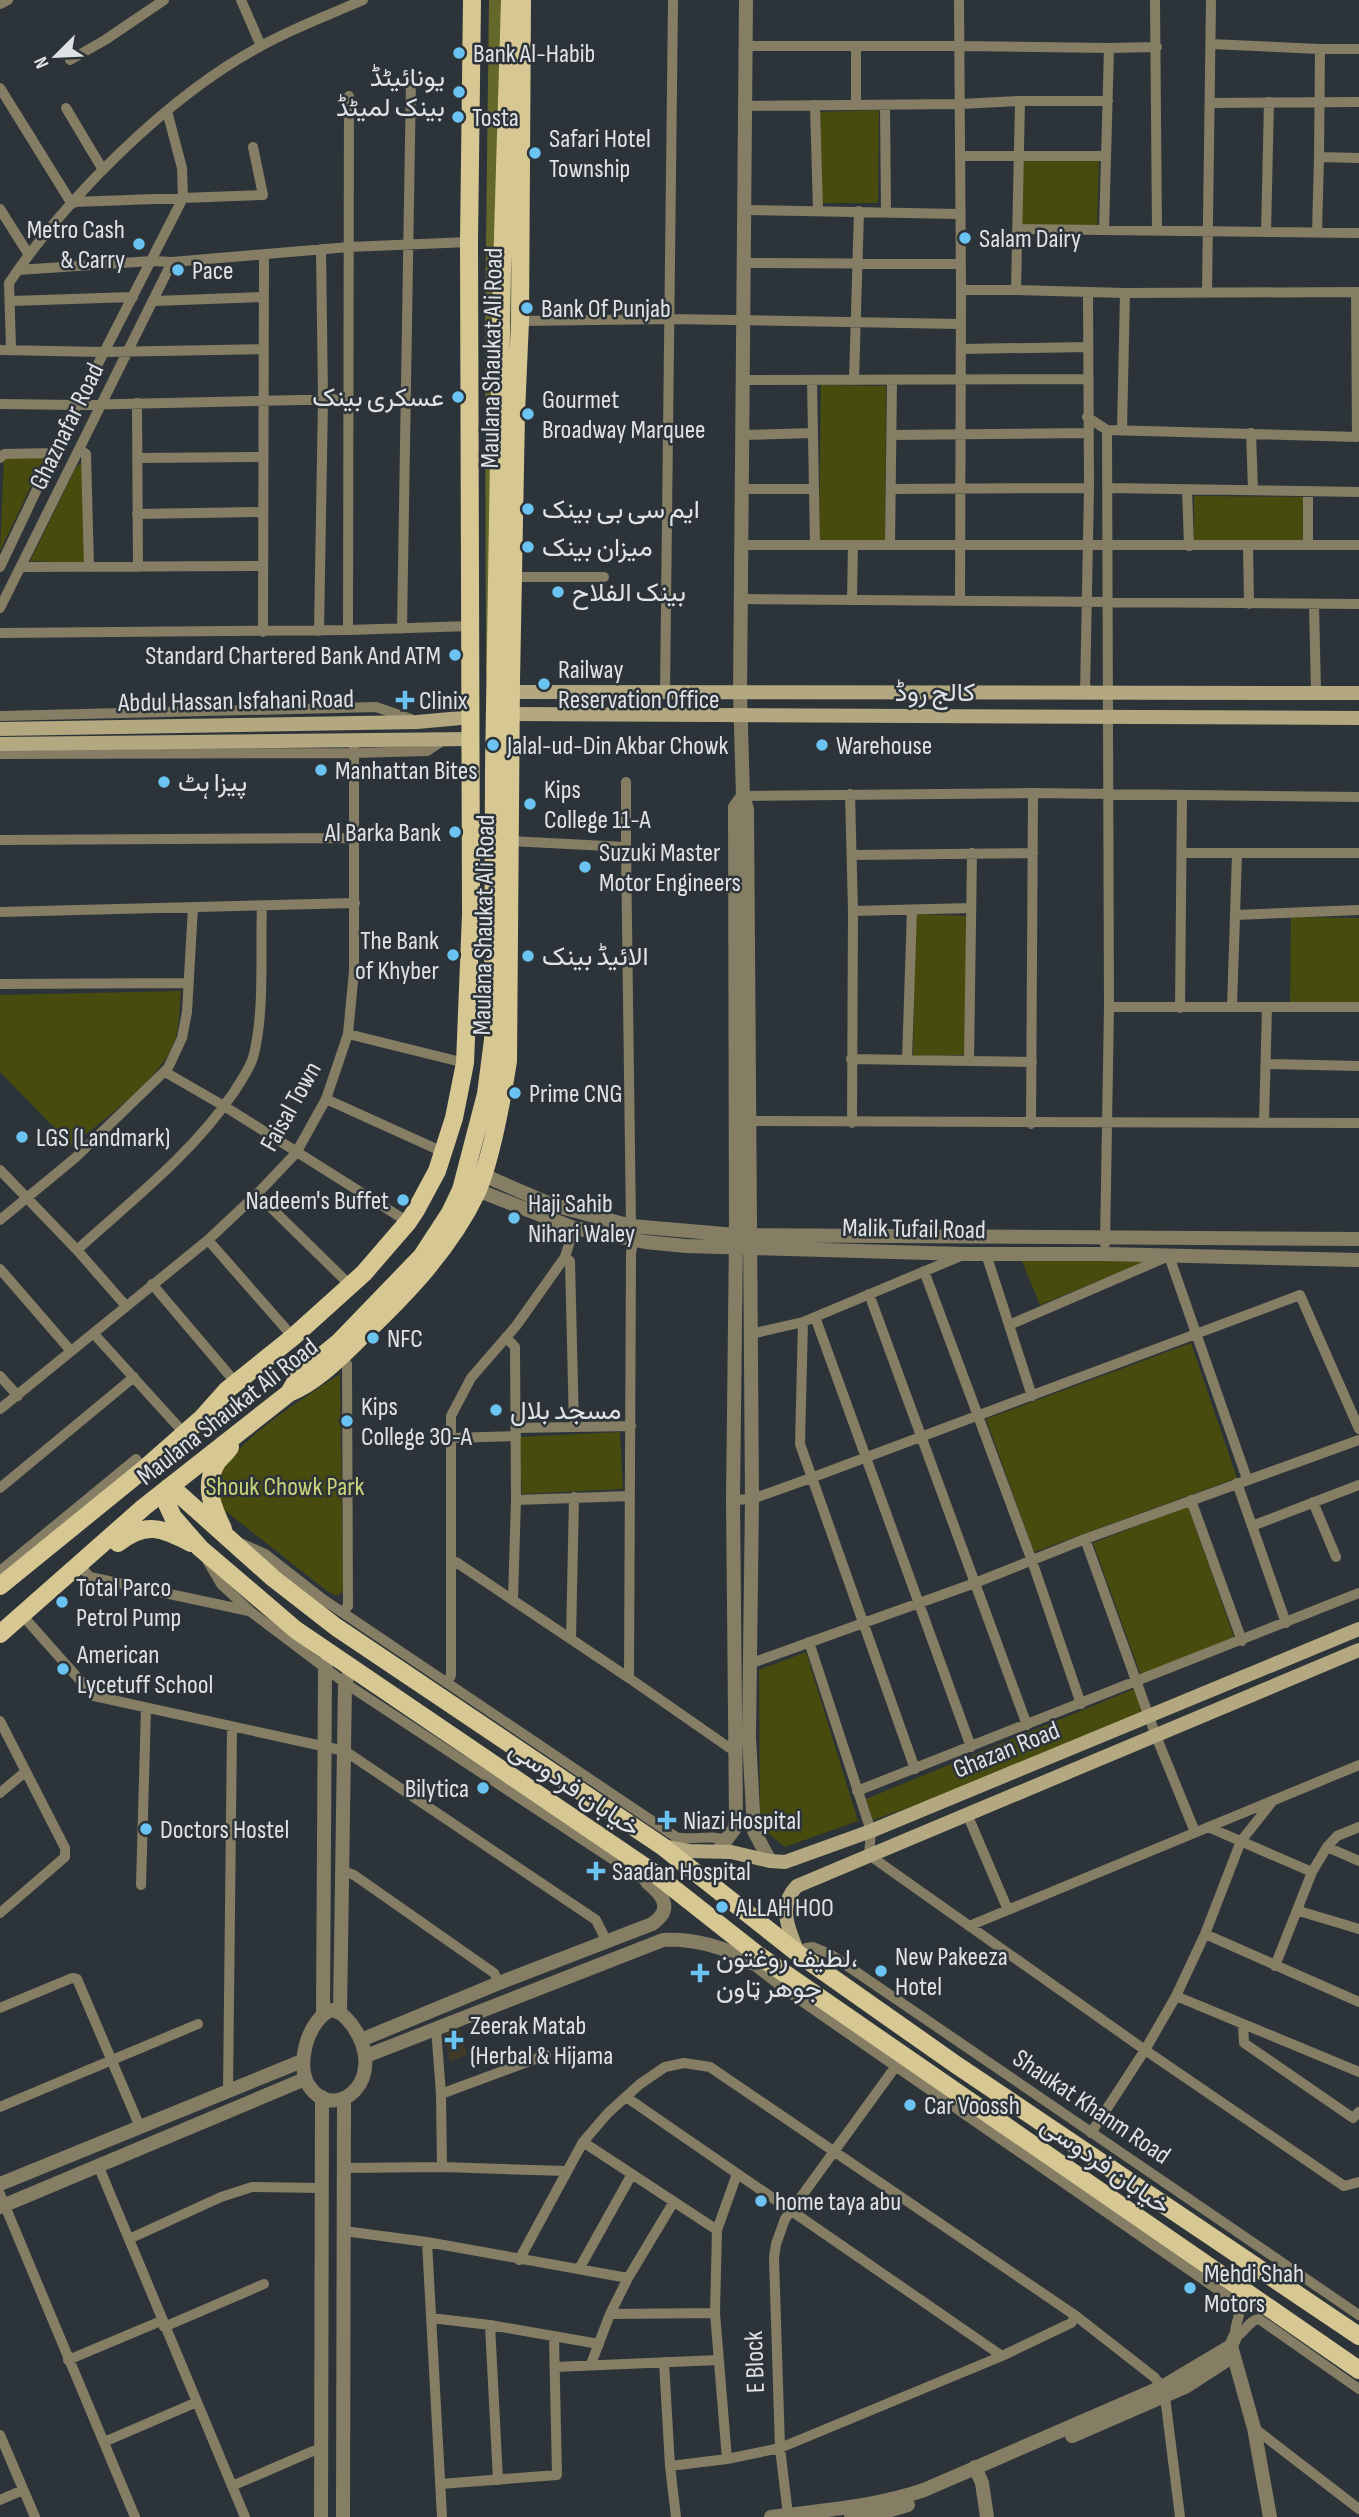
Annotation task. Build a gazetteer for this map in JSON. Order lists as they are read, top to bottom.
{
  "streets": {
    "main road": [
      "Maulana Shaukat Ali Road",
      "کالج روڈ",
      "Abdul Hassan Isfahani Road",
      "Ghazan Road",
      "خیابان فردوسی"
    ],
    "street": [
      "Ghaznafar Road",
      "Faisal Town",
      "Malik Tufail Road",
      "Shaukat Khanm Road",
      "E Block"
    ]
  },
  "crossings": [
    ["Maulana Shaukat Ali Road", "کالج روڈ"],
    ["Maulana Shaukat Ali Road", "Abdul Hassan Isfahani Road"],
    ["Maulana Shaukat Ali Road", "Malik Tufail Road"],
    ["Maulana Shaukat Ali Road", "خیابان فردوسی"],
    ["Abdul Hassan Isfahani Road", "Faisal Town"],
    ["Ghazan Road", "خیابان فردوسی"],
    ["Ghazan Road", "Shaukat Khanm Road"],
    ["خیابان فردوسی", "Shaukat Khanm Road"]
  ],
  "parks": ["Shouk Chowk Park"],
  "places": {
    "other": [
      "Bank Al-Habib",
      "یونائیٹڈ بینک لمیٹڈ",
      "Tosta",
      "Safari Hotel Township",
      "Salam Dairy",
      "Metro Cash & Carry",
      "Pace",
      "Bank Of Punjab",
      "عسکری بینک",
      "Gourmet Broadway Marquee",
      "ایم سی بی بینک",
      "میزان بینک",
      "بینک الفلاح",
      "Standard Chartered Bank And ATM",
      "Railway Reservation Office",
      "Jalal-ud-Din Akbar Chowk",
      "Warehouse",
      "Manhattan Bites",
      "پیزا ہٹ",
      "Kips College 11-A",
      "Al Barka Bank",
      "Suzuki Master Motor Engineers",
      "The Bank of Khyber",
      "الائیڈ بینک",
      "Prime CNG",
      "LGS (Landmark)",
      "Nadeem's Buffet",
      "Haji Sahib Nihari Waley",
      "NFC",
      "مسجد بلال",
      "Kips College 30-A",
      "Total Parco Petrol Pump",
      "American Lycetuff School",
      "Bilytica",
      "Doctors Hostel",
      "ALLAH HOO",
      "New Pakeeza Hotel",
      "Car Voossh",
      "home taya abu",
      "Mehdi Shah Motors"
    ],
    "health": [
      "Clinix",
      "Niazi Hospital",
      "Saadan Hospital",
      "لطیف روغتون، جوهر ټاون",
      "Zeerak Matab (Herbal & Hijama"
    ]
  },
  "north": "bottom left"
}
